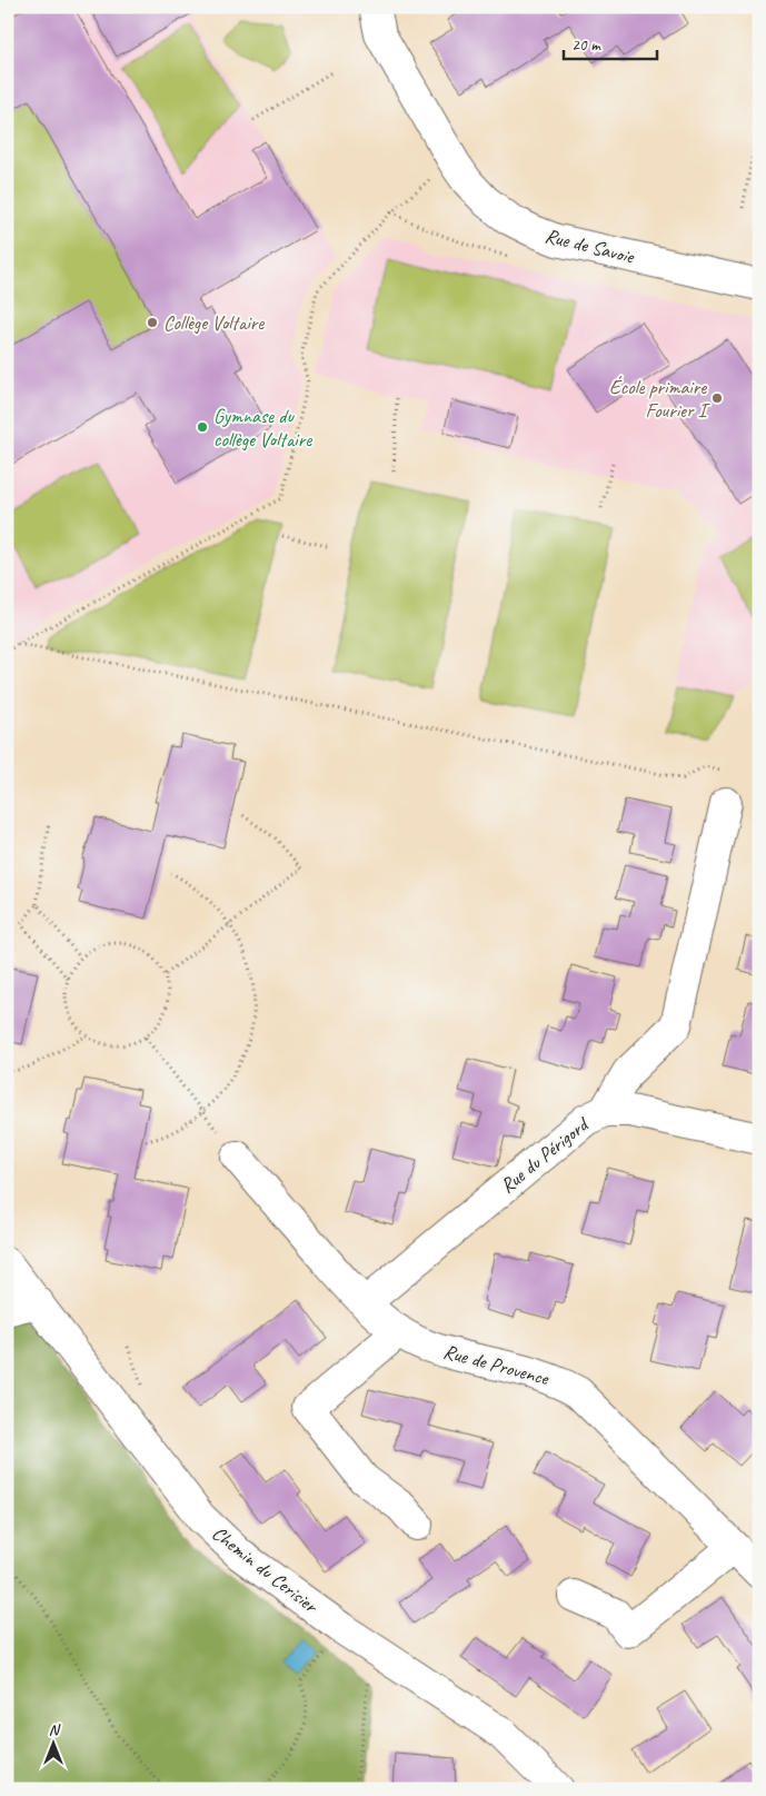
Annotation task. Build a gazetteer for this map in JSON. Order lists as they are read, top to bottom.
{
  "streets": {
    "street": [
      "Rue de Savoie",
      "Rue du Périgord",
      "Rue de Provence",
      "Chemin du Cerisier"
    ]
  },
  "crossings": [
    ["Rue du Périgord", "Rue de Provence"]
  ],
  "places": ["Collège Voltaire", "École primaire Fourier I", "Gymnase du collège Voltaire"],
  "scale_bar": "20 m",
  "north": "top"
}
